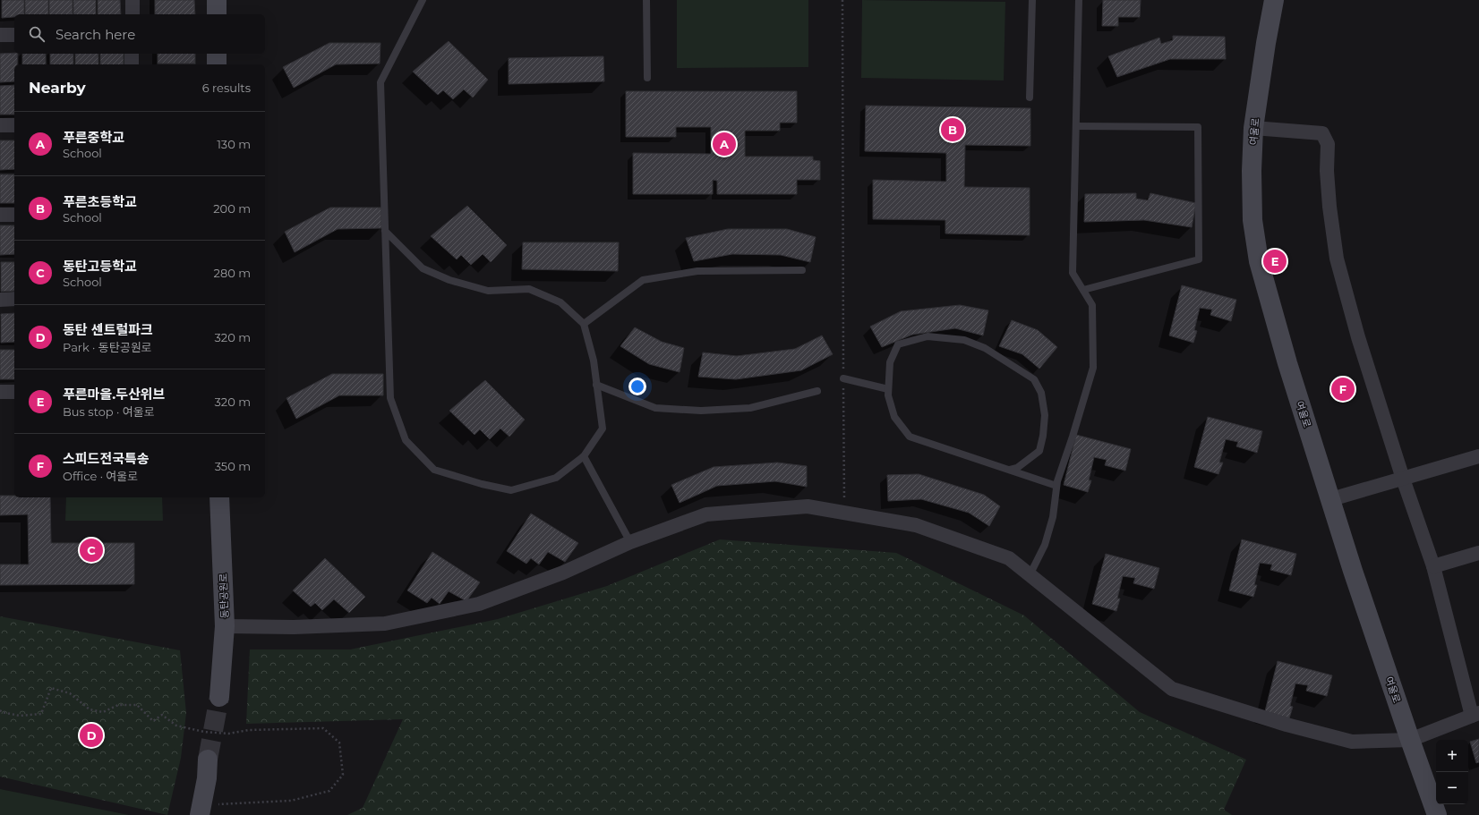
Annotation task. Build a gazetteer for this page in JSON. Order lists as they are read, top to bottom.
{
  "streets": {
    "street": ["여울로", "동탄공원로"]
  },
  "page": {
    "search": "Search here",
    "heading": ["Nearby", "6 results"],
    "list": [
      {
        "mark": "A",
        "name": "푸른중학교",
        "note": "School",
        "value": "130 m"
      },
      {
        "mark": "B",
        "name": "푸른초등학교",
        "note": "School",
        "value": "200 m"
      },
      {
        "mark": "C",
        "name": "동탄고등학교",
        "note": "School",
        "value": "280 m"
      },
      {
        "mark": "D",
        "name": "동탄 센트럴파크",
        "note": "Park · 동탄공원로",
        "value": "320 m"
      },
      {
        "mark": "E",
        "name": "푸른마을.두산위브",
        "note": "Bus stop · 여울로",
        "value": "320 m"
      },
      {
        "mark": "F",
        "name": "스피드전국특송",
        "note": "Office · 여울로",
        "value": "350 m"
      }
    ],
    "pins": [
      "B",
      "A",
      "E",
      "F",
      "C",
      "D"
    ],
    "map_buttons": ["+", "−"]
  }
}
